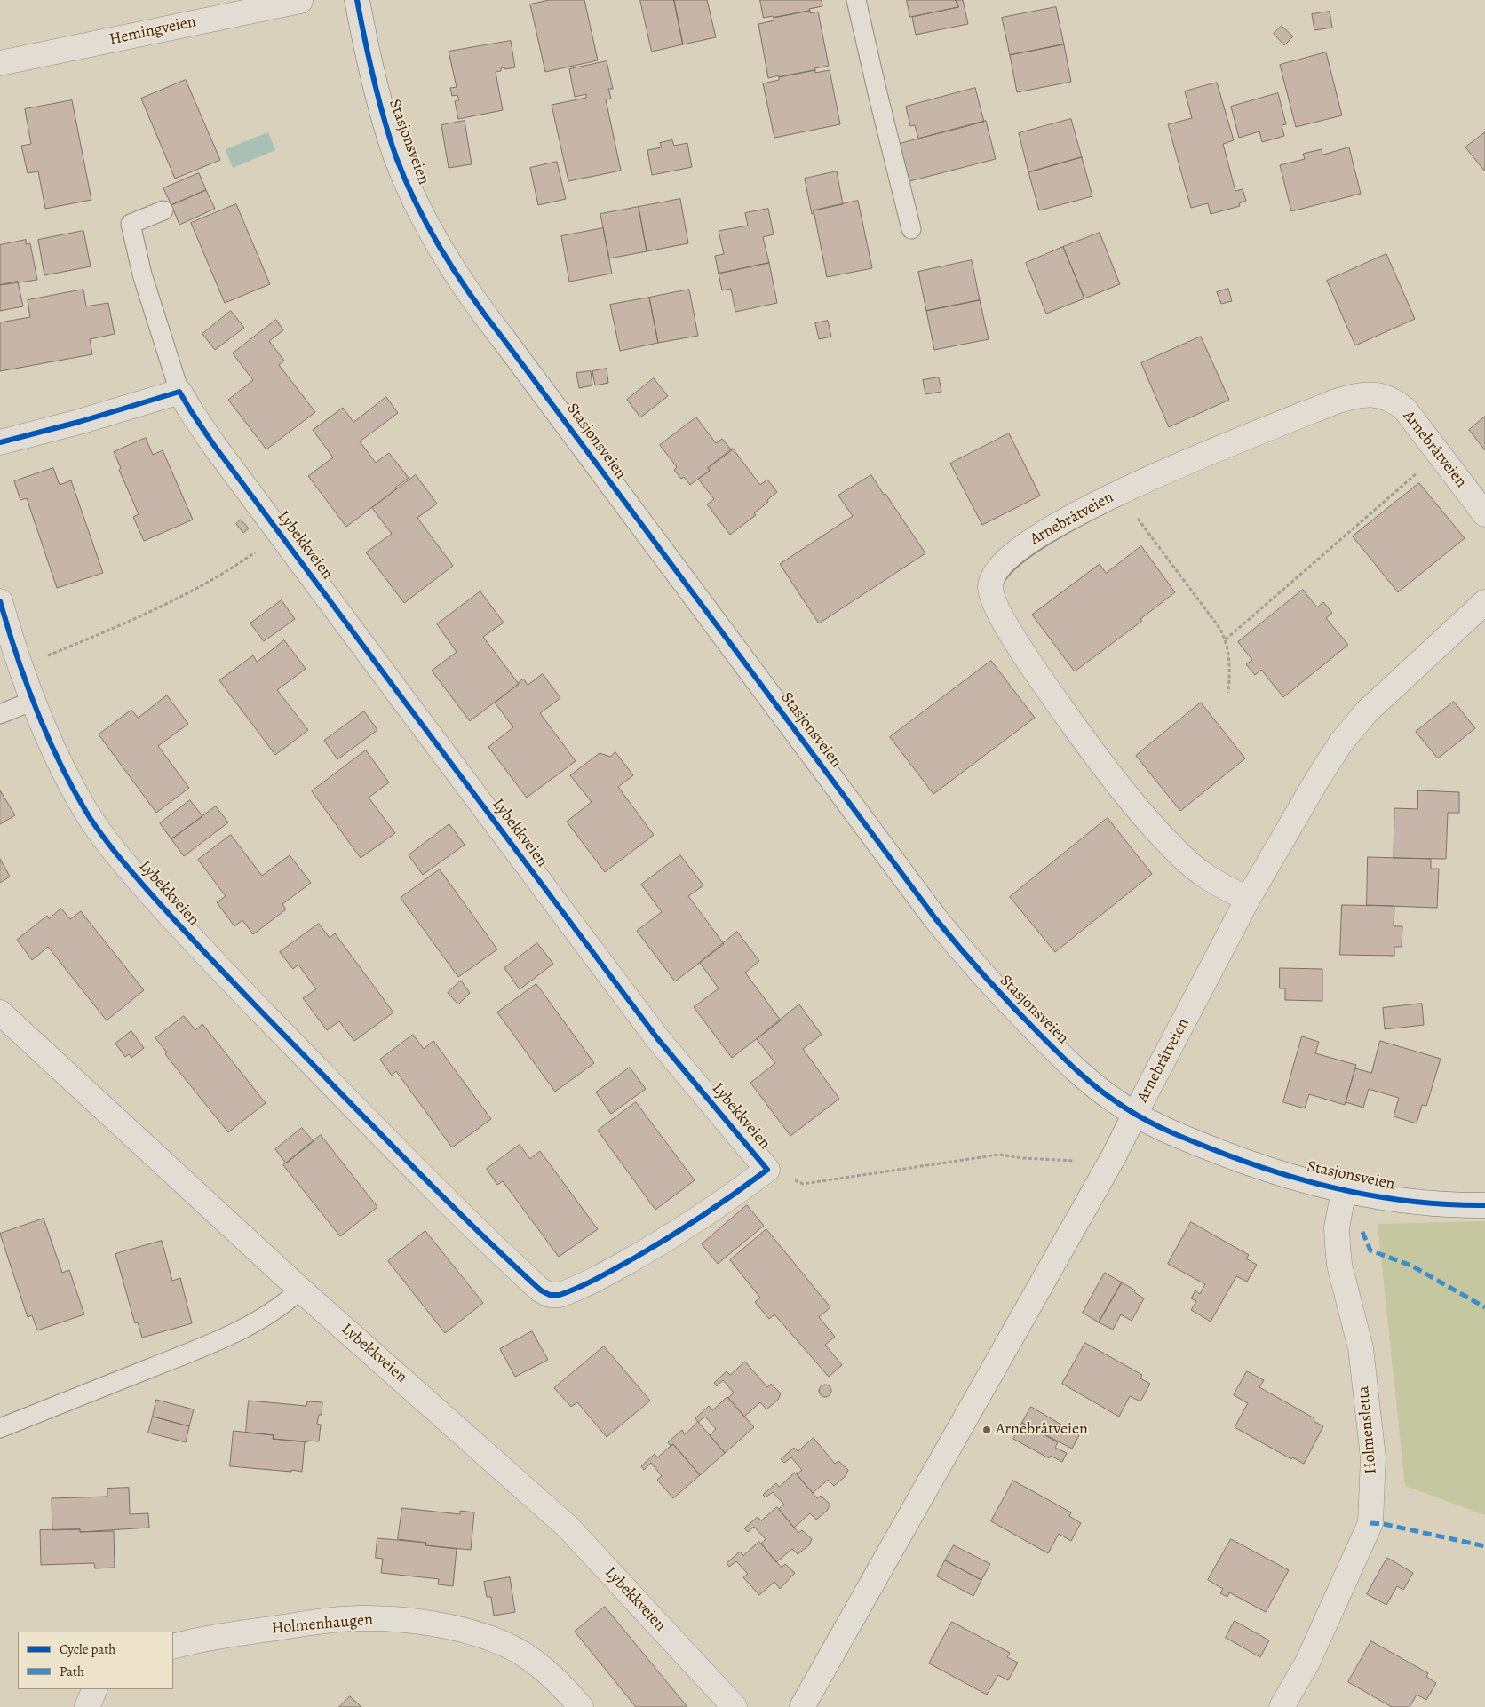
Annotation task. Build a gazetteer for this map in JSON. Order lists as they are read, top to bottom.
{
  "streets": {
    "street": [
      "Hemingveien",
      "Stasjonsveien",
      "Arnebråtveien",
      "Lybekkveien",
      "Holmensletta",
      "Holmenhaugen"
    ]
  },
  "crossings": [
    ["Stasjonsveien", "Arnebråtveien"],
    ["Stasjonsveien", "Holmensletta"]
  ],
  "places": ["Arnebråtveien"],
  "legend": ["Cycle path", "Path"]
}
